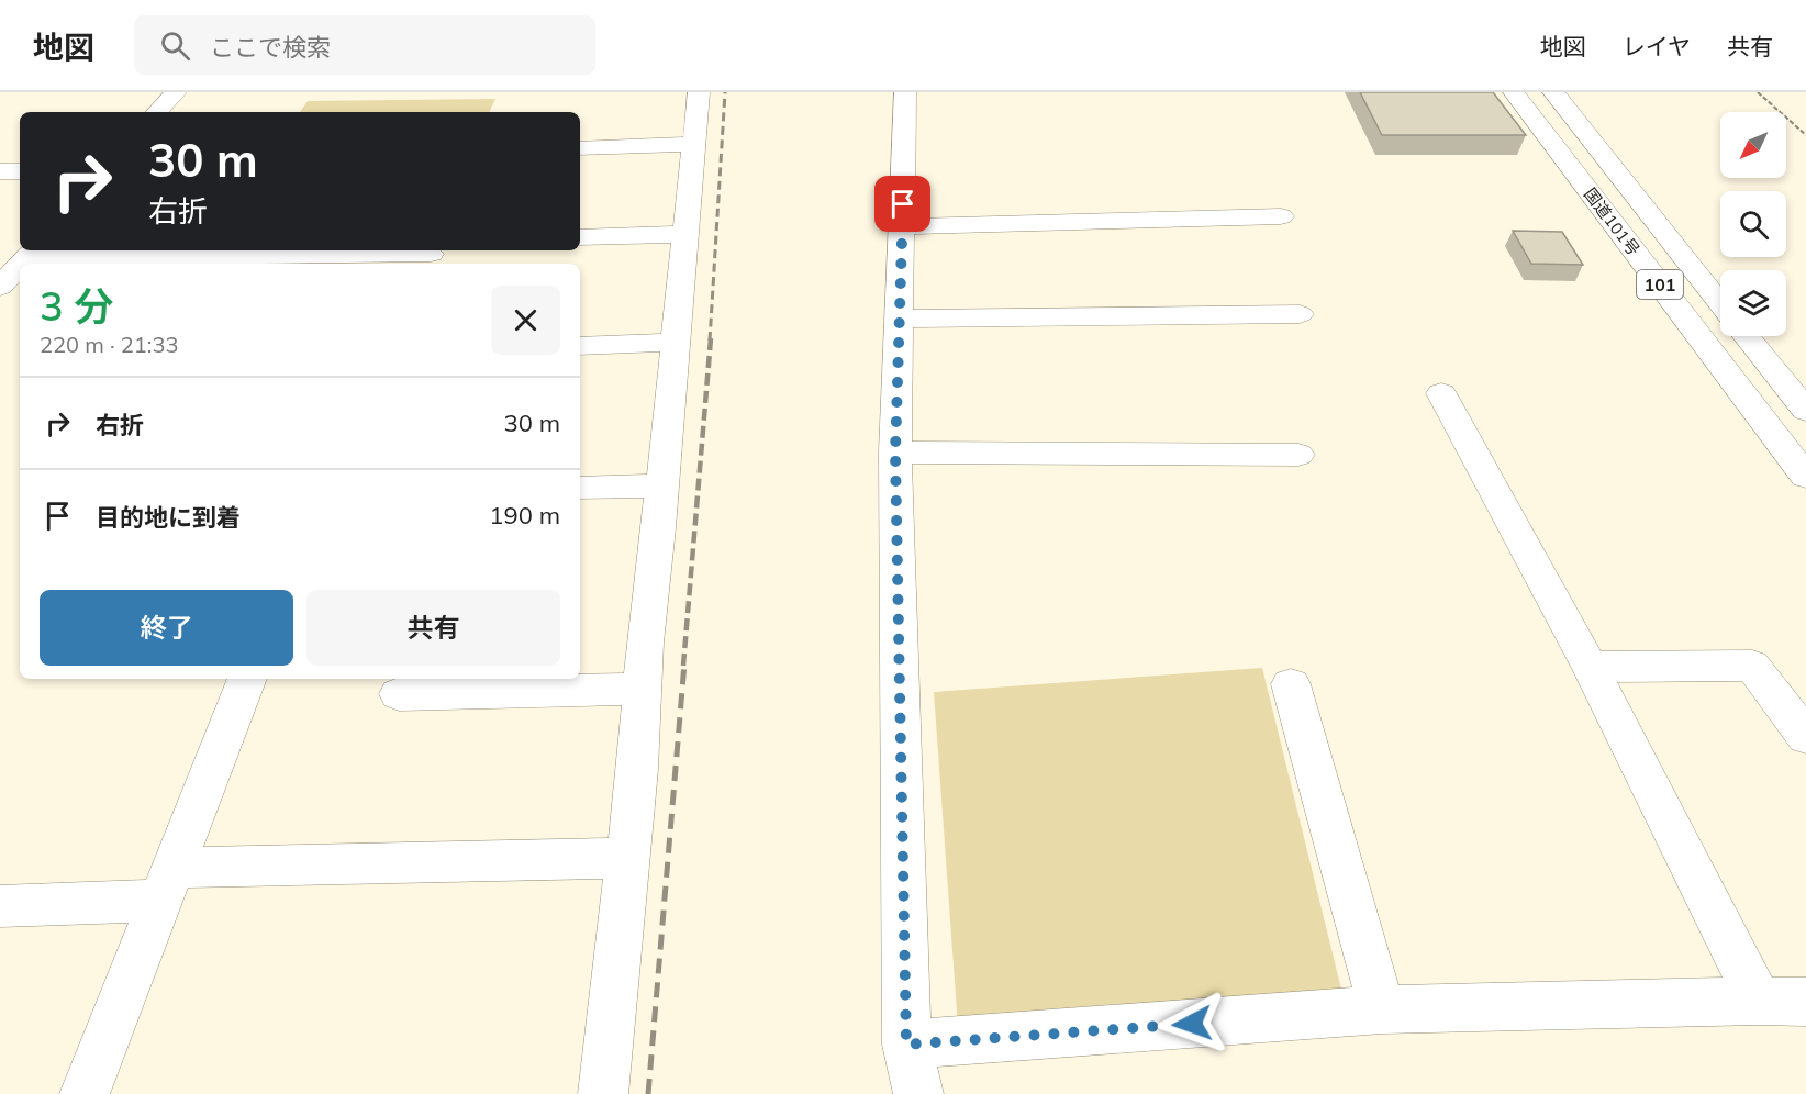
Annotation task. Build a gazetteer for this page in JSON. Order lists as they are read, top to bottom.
{
  "streets": {
    "main road": ["国道101号", "101"]
  },
  "north": "bottom left",
  "page": {
    "header": "地図",
    "search": "ここで検索",
    "nav": ["地図", "レイヤ", "共有"],
    "turn": ["30 m", "右折"],
    "heading": ["3 分", "220 m · 21:33"],
    "list": [
      {
        "name": "右折",
        "value": "30 m"
      },
      {
        "name": "目的地に到着",
        "value": "190 m"
      }
    ],
    "buttons": ["終了", "共有"]
  }
}
